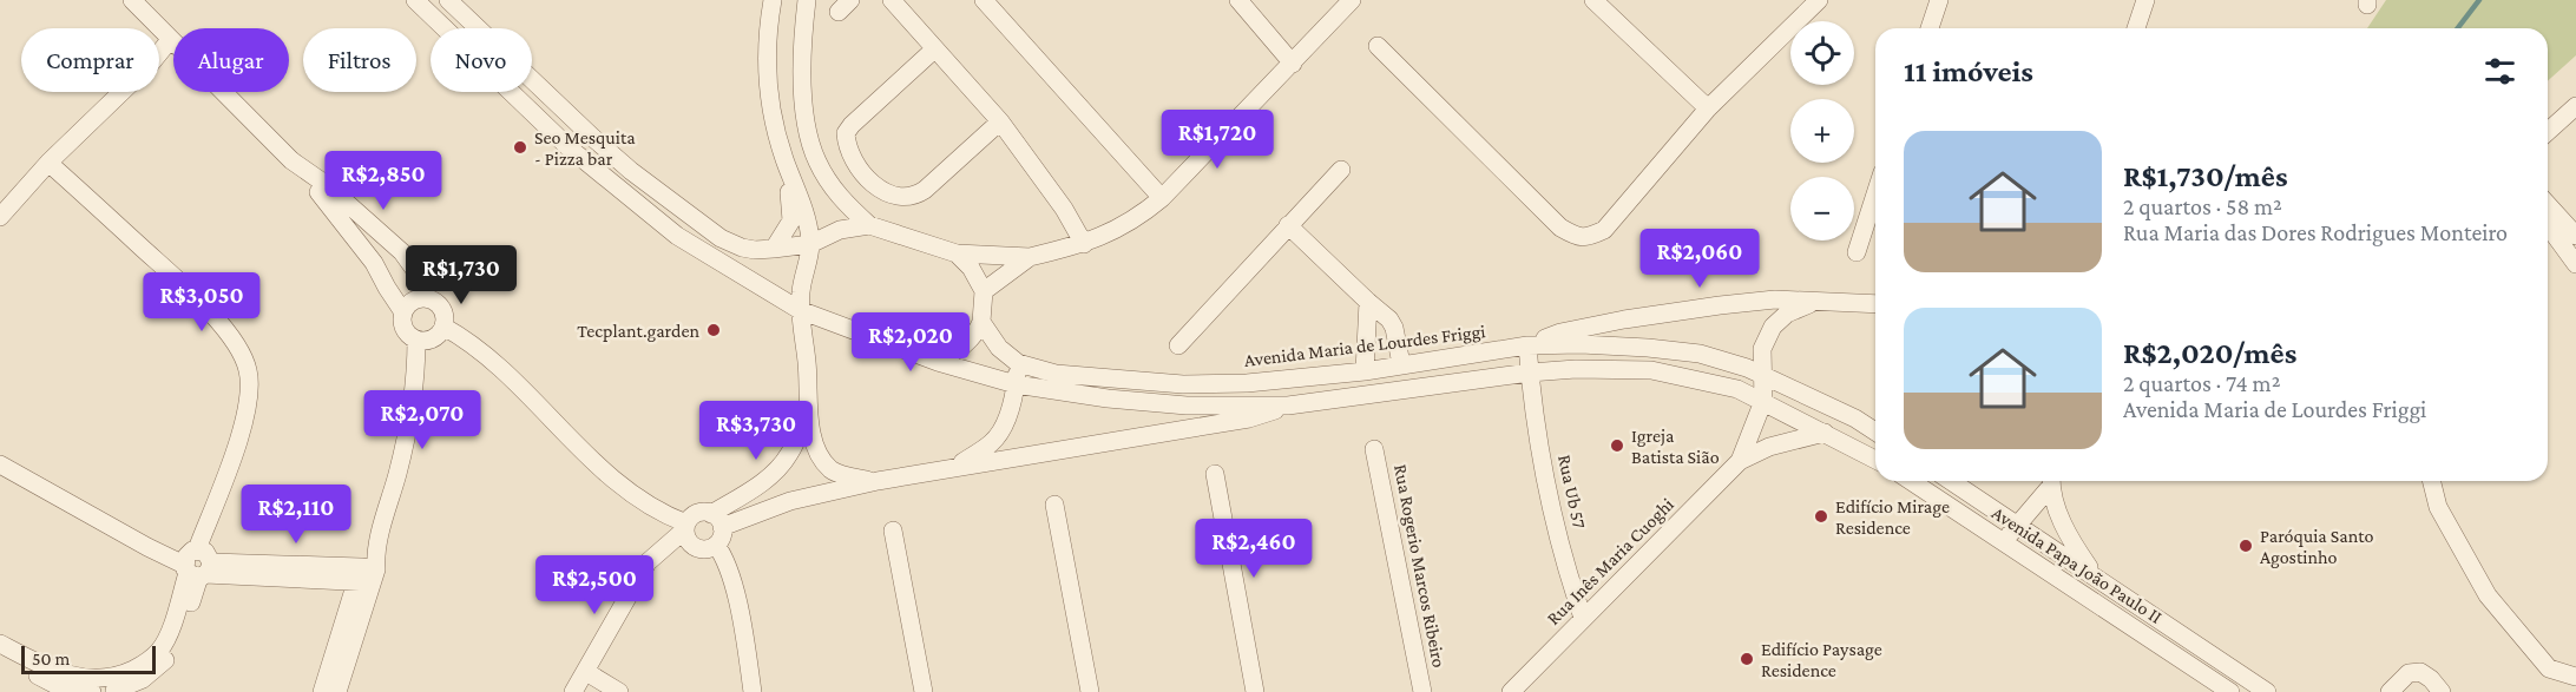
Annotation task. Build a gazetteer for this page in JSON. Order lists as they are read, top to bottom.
{
  "streets": {
    "street": [
      "Avenida Maria de Lourdes Friggi",
      "Rua Ub 57",
      "Rua Inês Maria Cuoghi",
      "Avenida Papa João Paulo II",
      "Rua Rogerio Marcos Ribeiro"
    ]
  },
  "crossings": [
    ["Avenida Maria de Lourdes Friggi", "Rua Ub 57"],
    ["Rua Ub 57", "Rua Inês Maria Cuoghi"]
  ],
  "places": [
    "Seo Mesquita - Pizza bar",
    "Tecplant.garden",
    "Igreja Batista Sião",
    "Edifício Mirage Residence",
    "Paróquia Santo Agostinho",
    "Edifício Paysage Residence"
  ],
  "scale_bar": "50 m",
  "page": {
    "map_buttons": ["+", "−"],
    "chip": [
      "Comprar",
      "Alugar",
      "Filtros",
      "Novo"
    ],
    "heading": "11 imóveis",
    "price": [
      "R$1,720",
      "R$2,850",
      "R$2,060",
      "R$1,730",
      "R$3,050",
      "R$2,020",
      "R$2,070",
      "R$3,730",
      "R$2,110",
      "R$2,460",
      "R$2,500"
    ],
    "list": [
      {
        "name": "R$1,730/mês",
        "note": "2 quartos · 58 m² · Rua Maria das Dores Rodrigues Monteiro"
      },
      {
        "name": "R$2,020/mês",
        "note": "2 quartos · 74 m² · Avenida Maria de Lourdes Friggi"
      }
    ],
    "scale": "50 m"
  }
}
